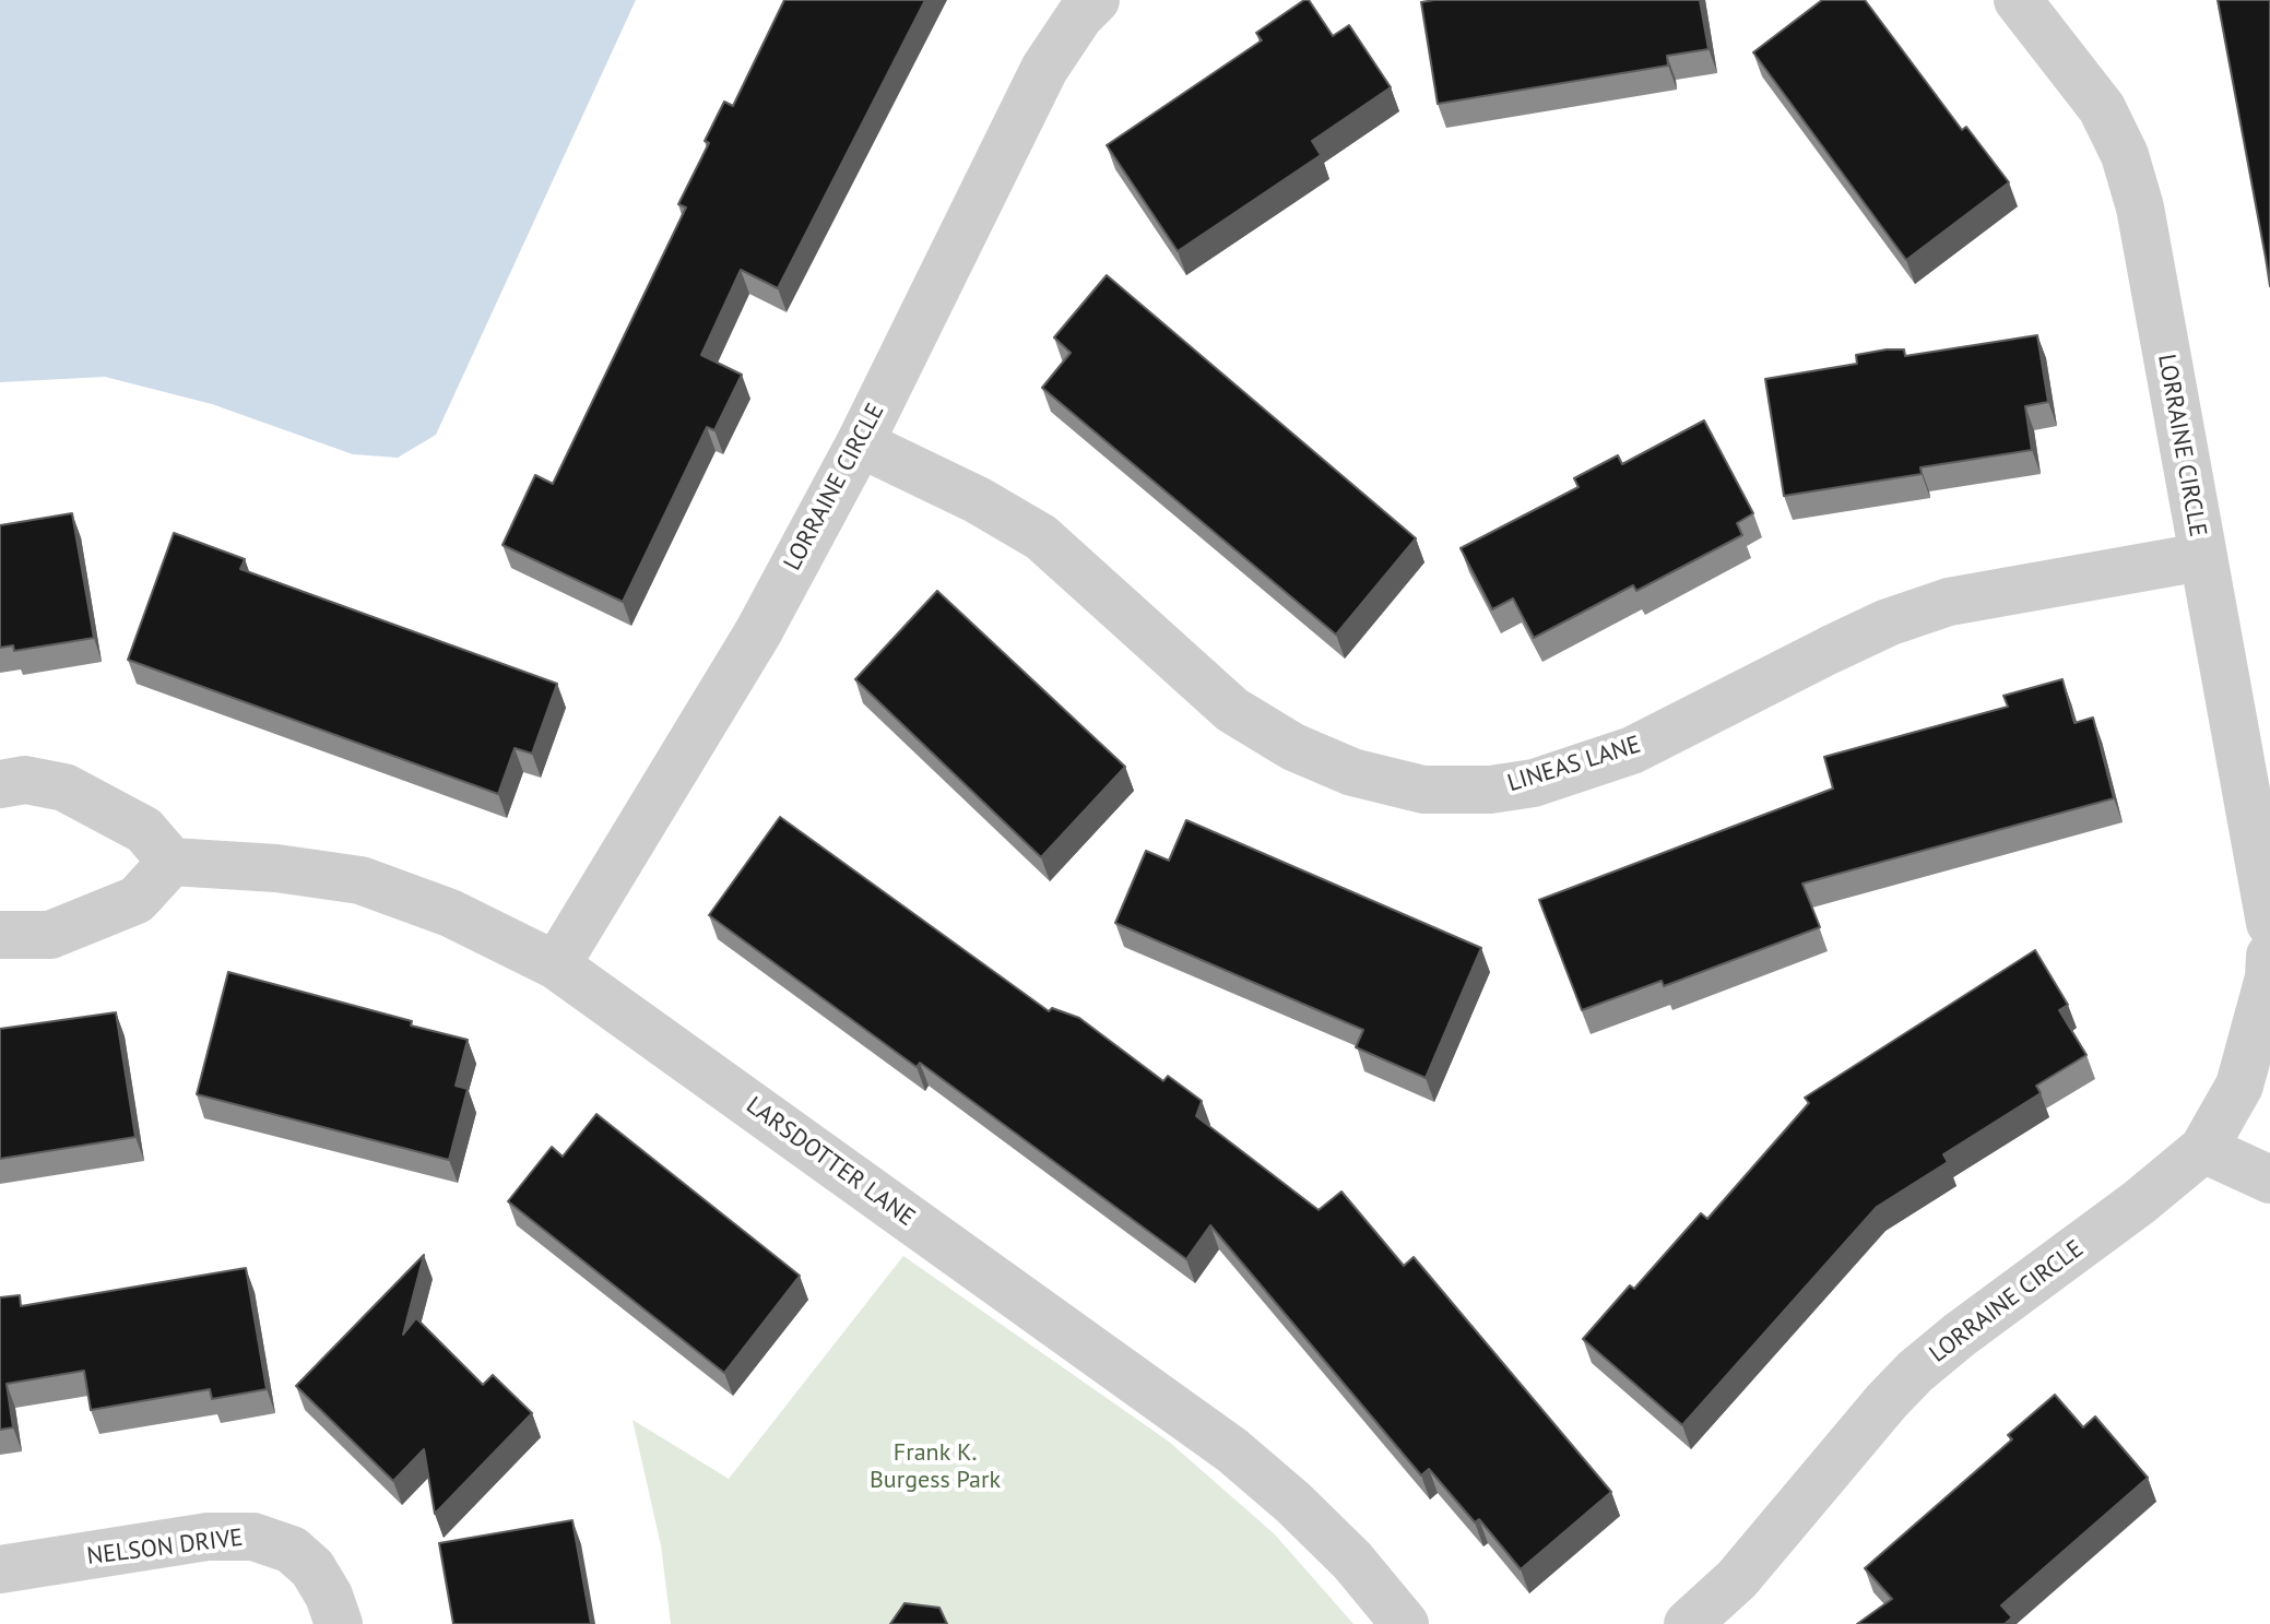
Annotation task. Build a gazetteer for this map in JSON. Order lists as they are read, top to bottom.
{
  "streets": {
    "street": [
      "LORRAINE CIRCLE",
      "LINEAS LANE",
      "LARSDOTTER LANE",
      "NELSON DRIVE"
    ]
  },
  "crossings": [
    ["LORRAINE CIRCLE", "LINEAS LANE"],
    ["LORRAINE CIRCLE", "LARSDOTTER LANE"]
  ],
  "parks": ["Frank K. Burgess Park"]
}
